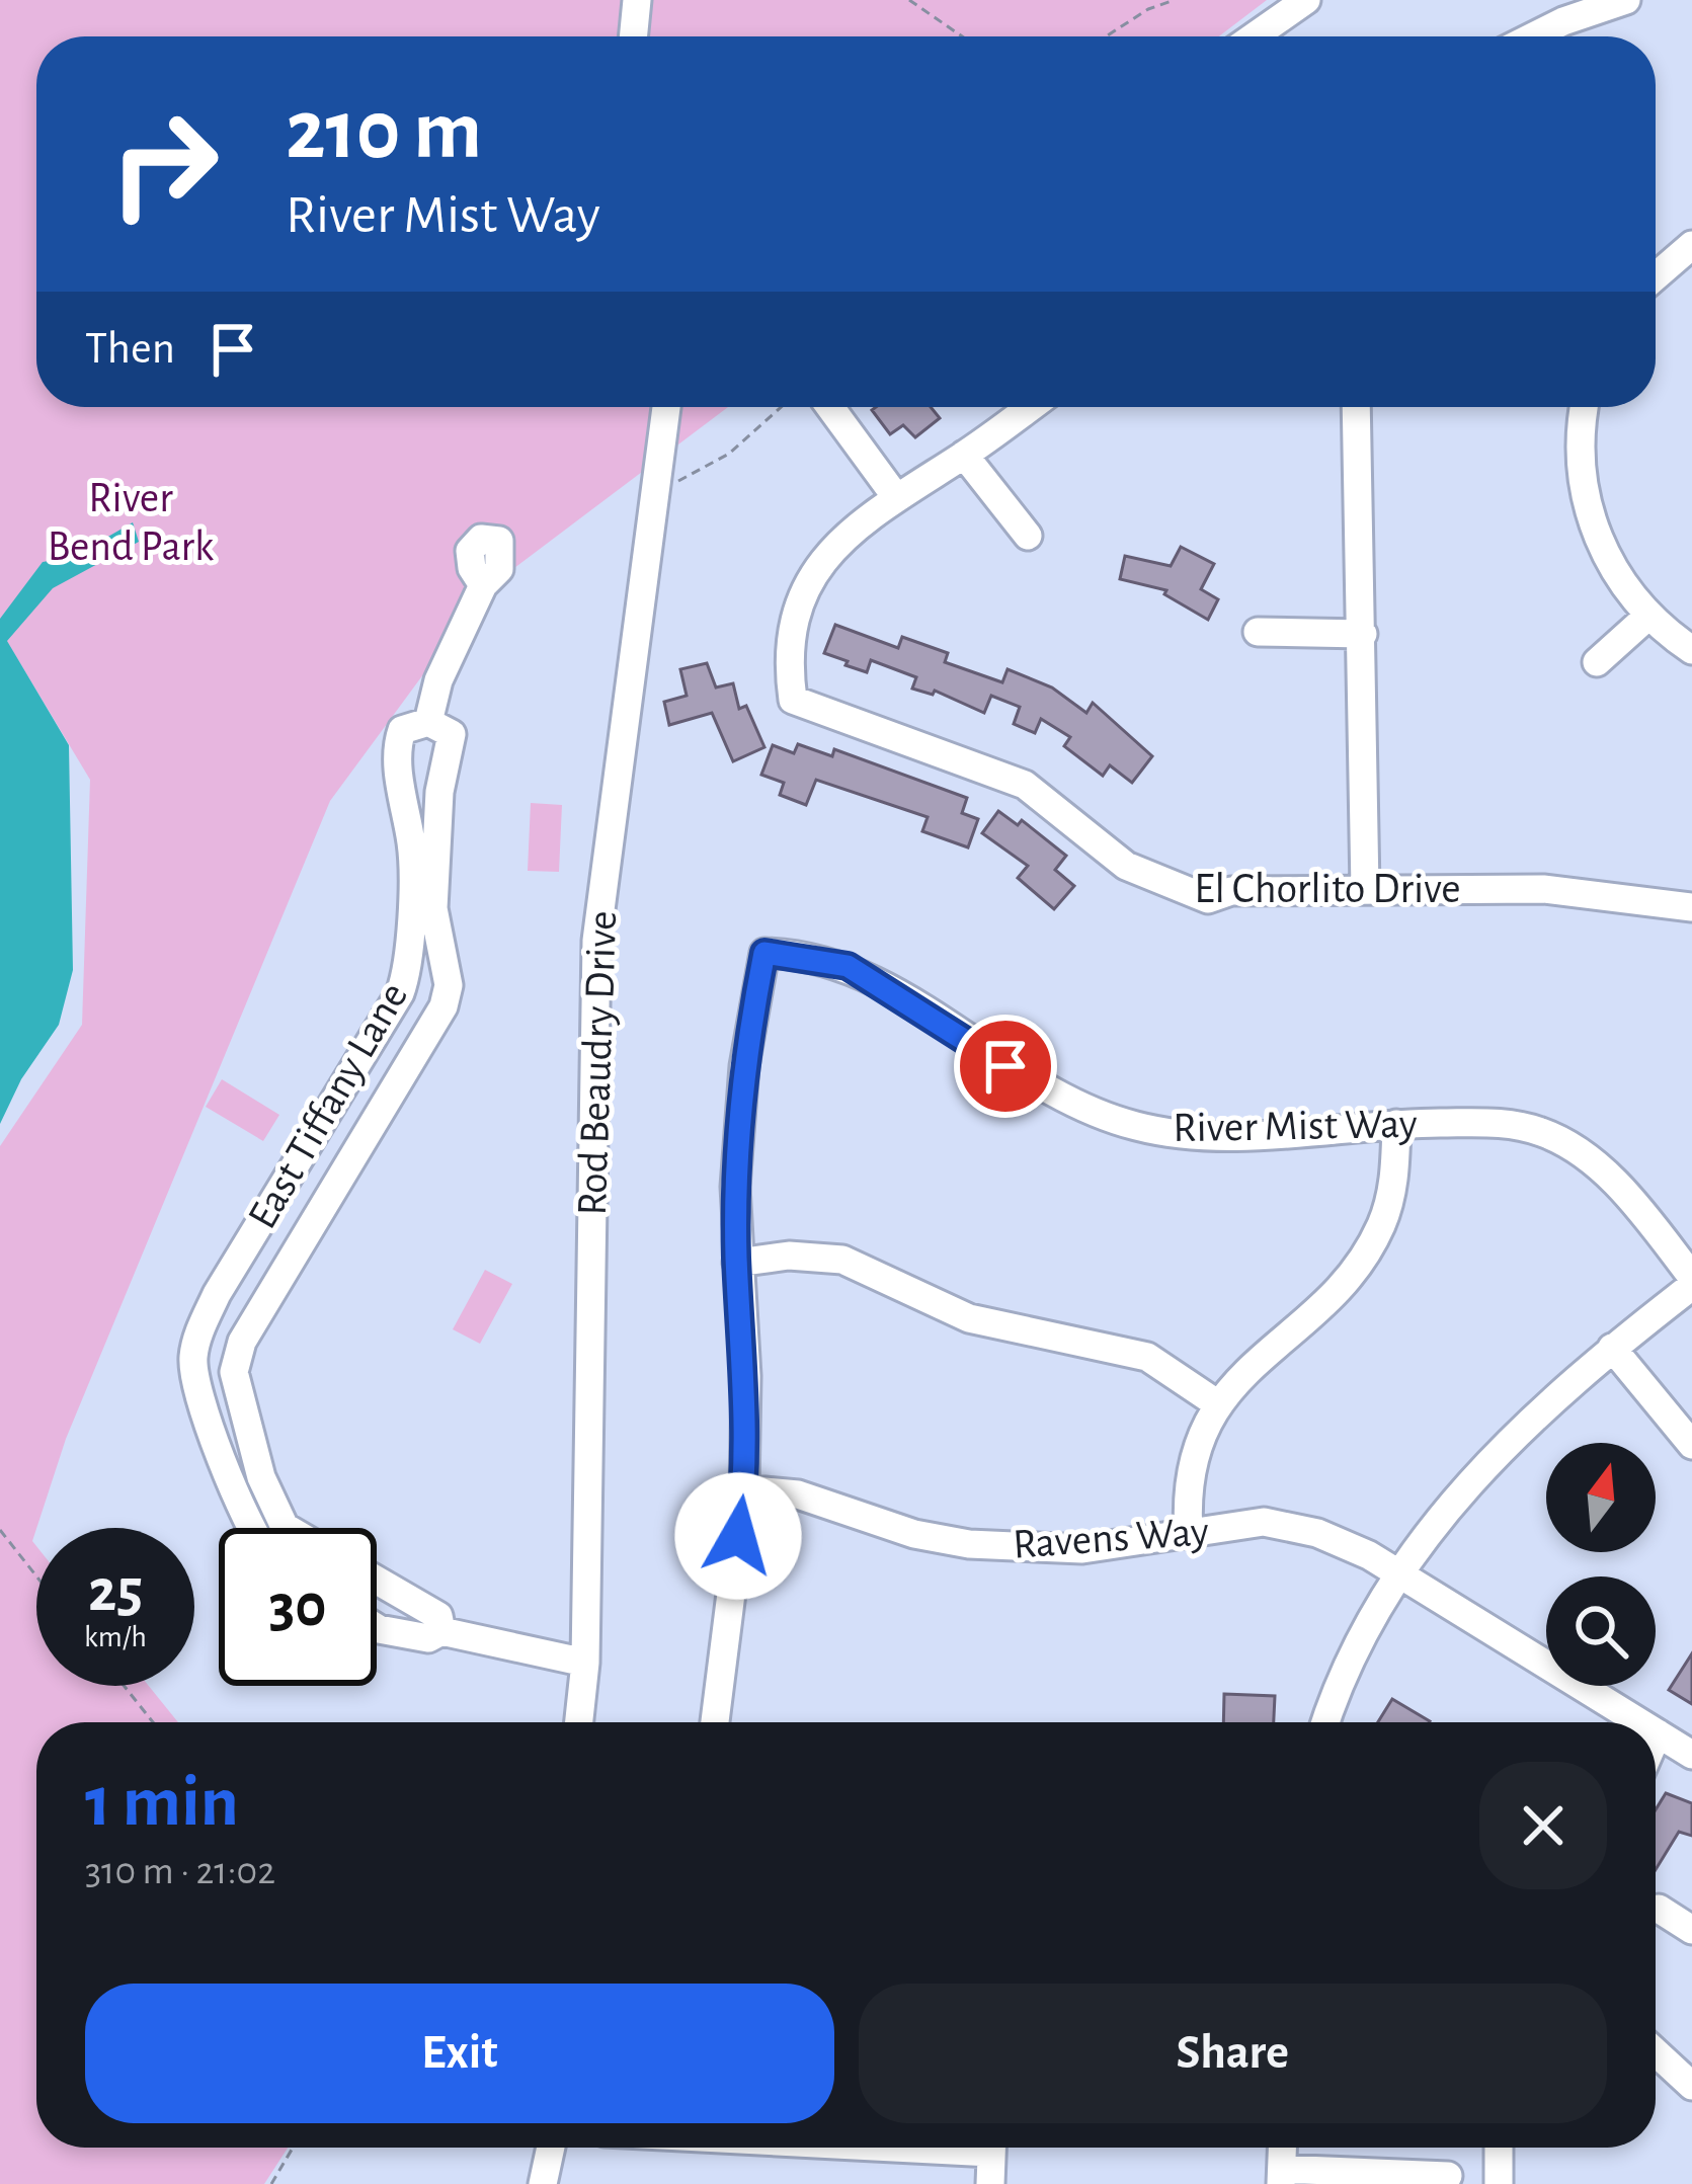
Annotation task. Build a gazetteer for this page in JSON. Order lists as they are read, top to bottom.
{
  "streets": {
    "street": [
      "El Chorlito Drive",
      "Rod Beaudry Drive",
      "East Tiffany Lane",
      "River Mist Way",
      "Ravens Way"
    ]
  },
  "crossings": [
    ["River Mist Way", "Ravens Way"]
  ],
  "parks": ["River Bend Park"],
  "north": "top",
  "page": {
    "turn": ["210 m", "River Mist Way"],
    "then": "Then",
    "speed": "25 km/h",
    "limit": "30",
    "heading": ["1 min", "310 m · 21:02"],
    "buttons": ["Exit", "Share"]
  }
}
